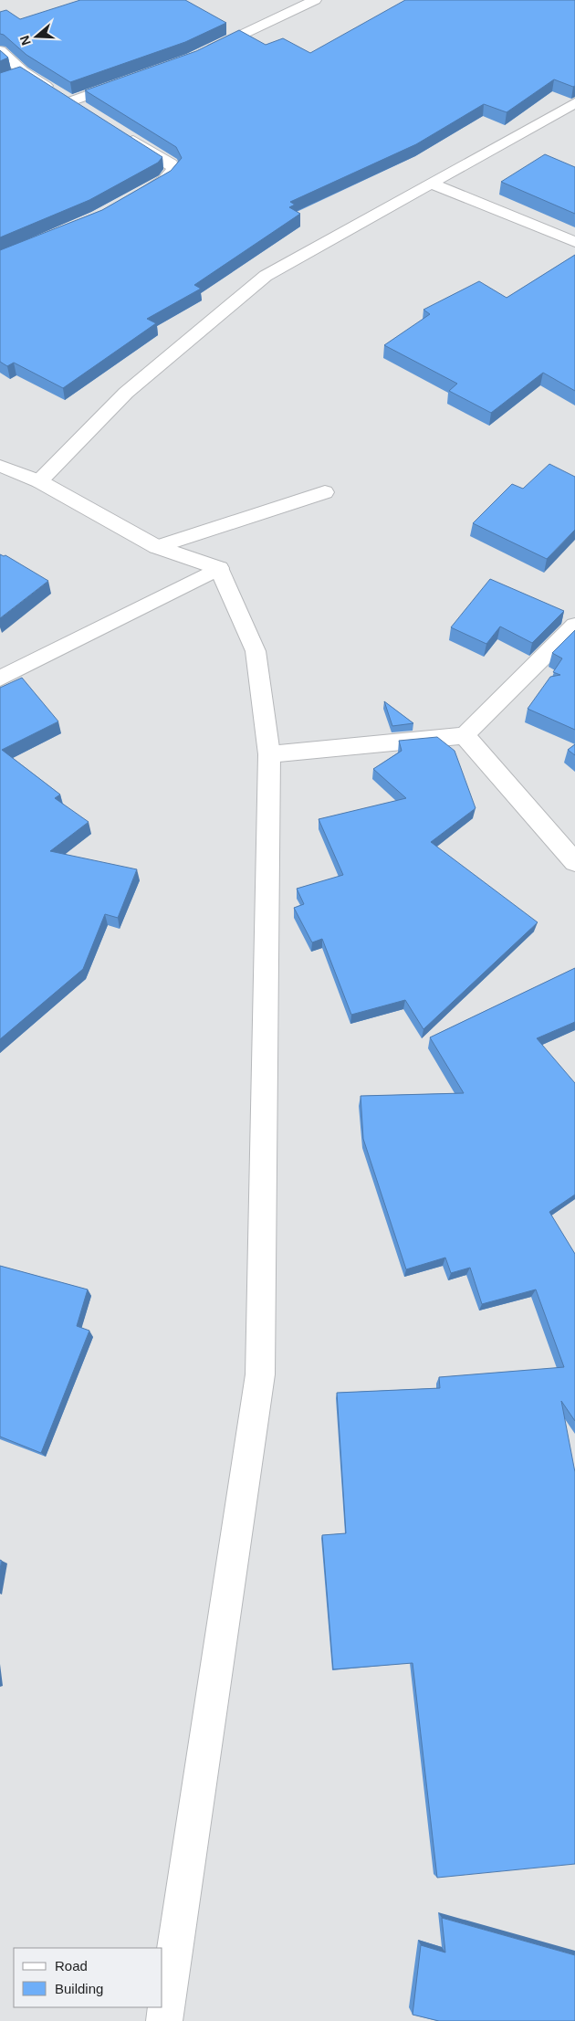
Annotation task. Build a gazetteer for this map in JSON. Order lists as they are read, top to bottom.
{
  "legend": ["Road", "Building"],
  "north": "left"
}
